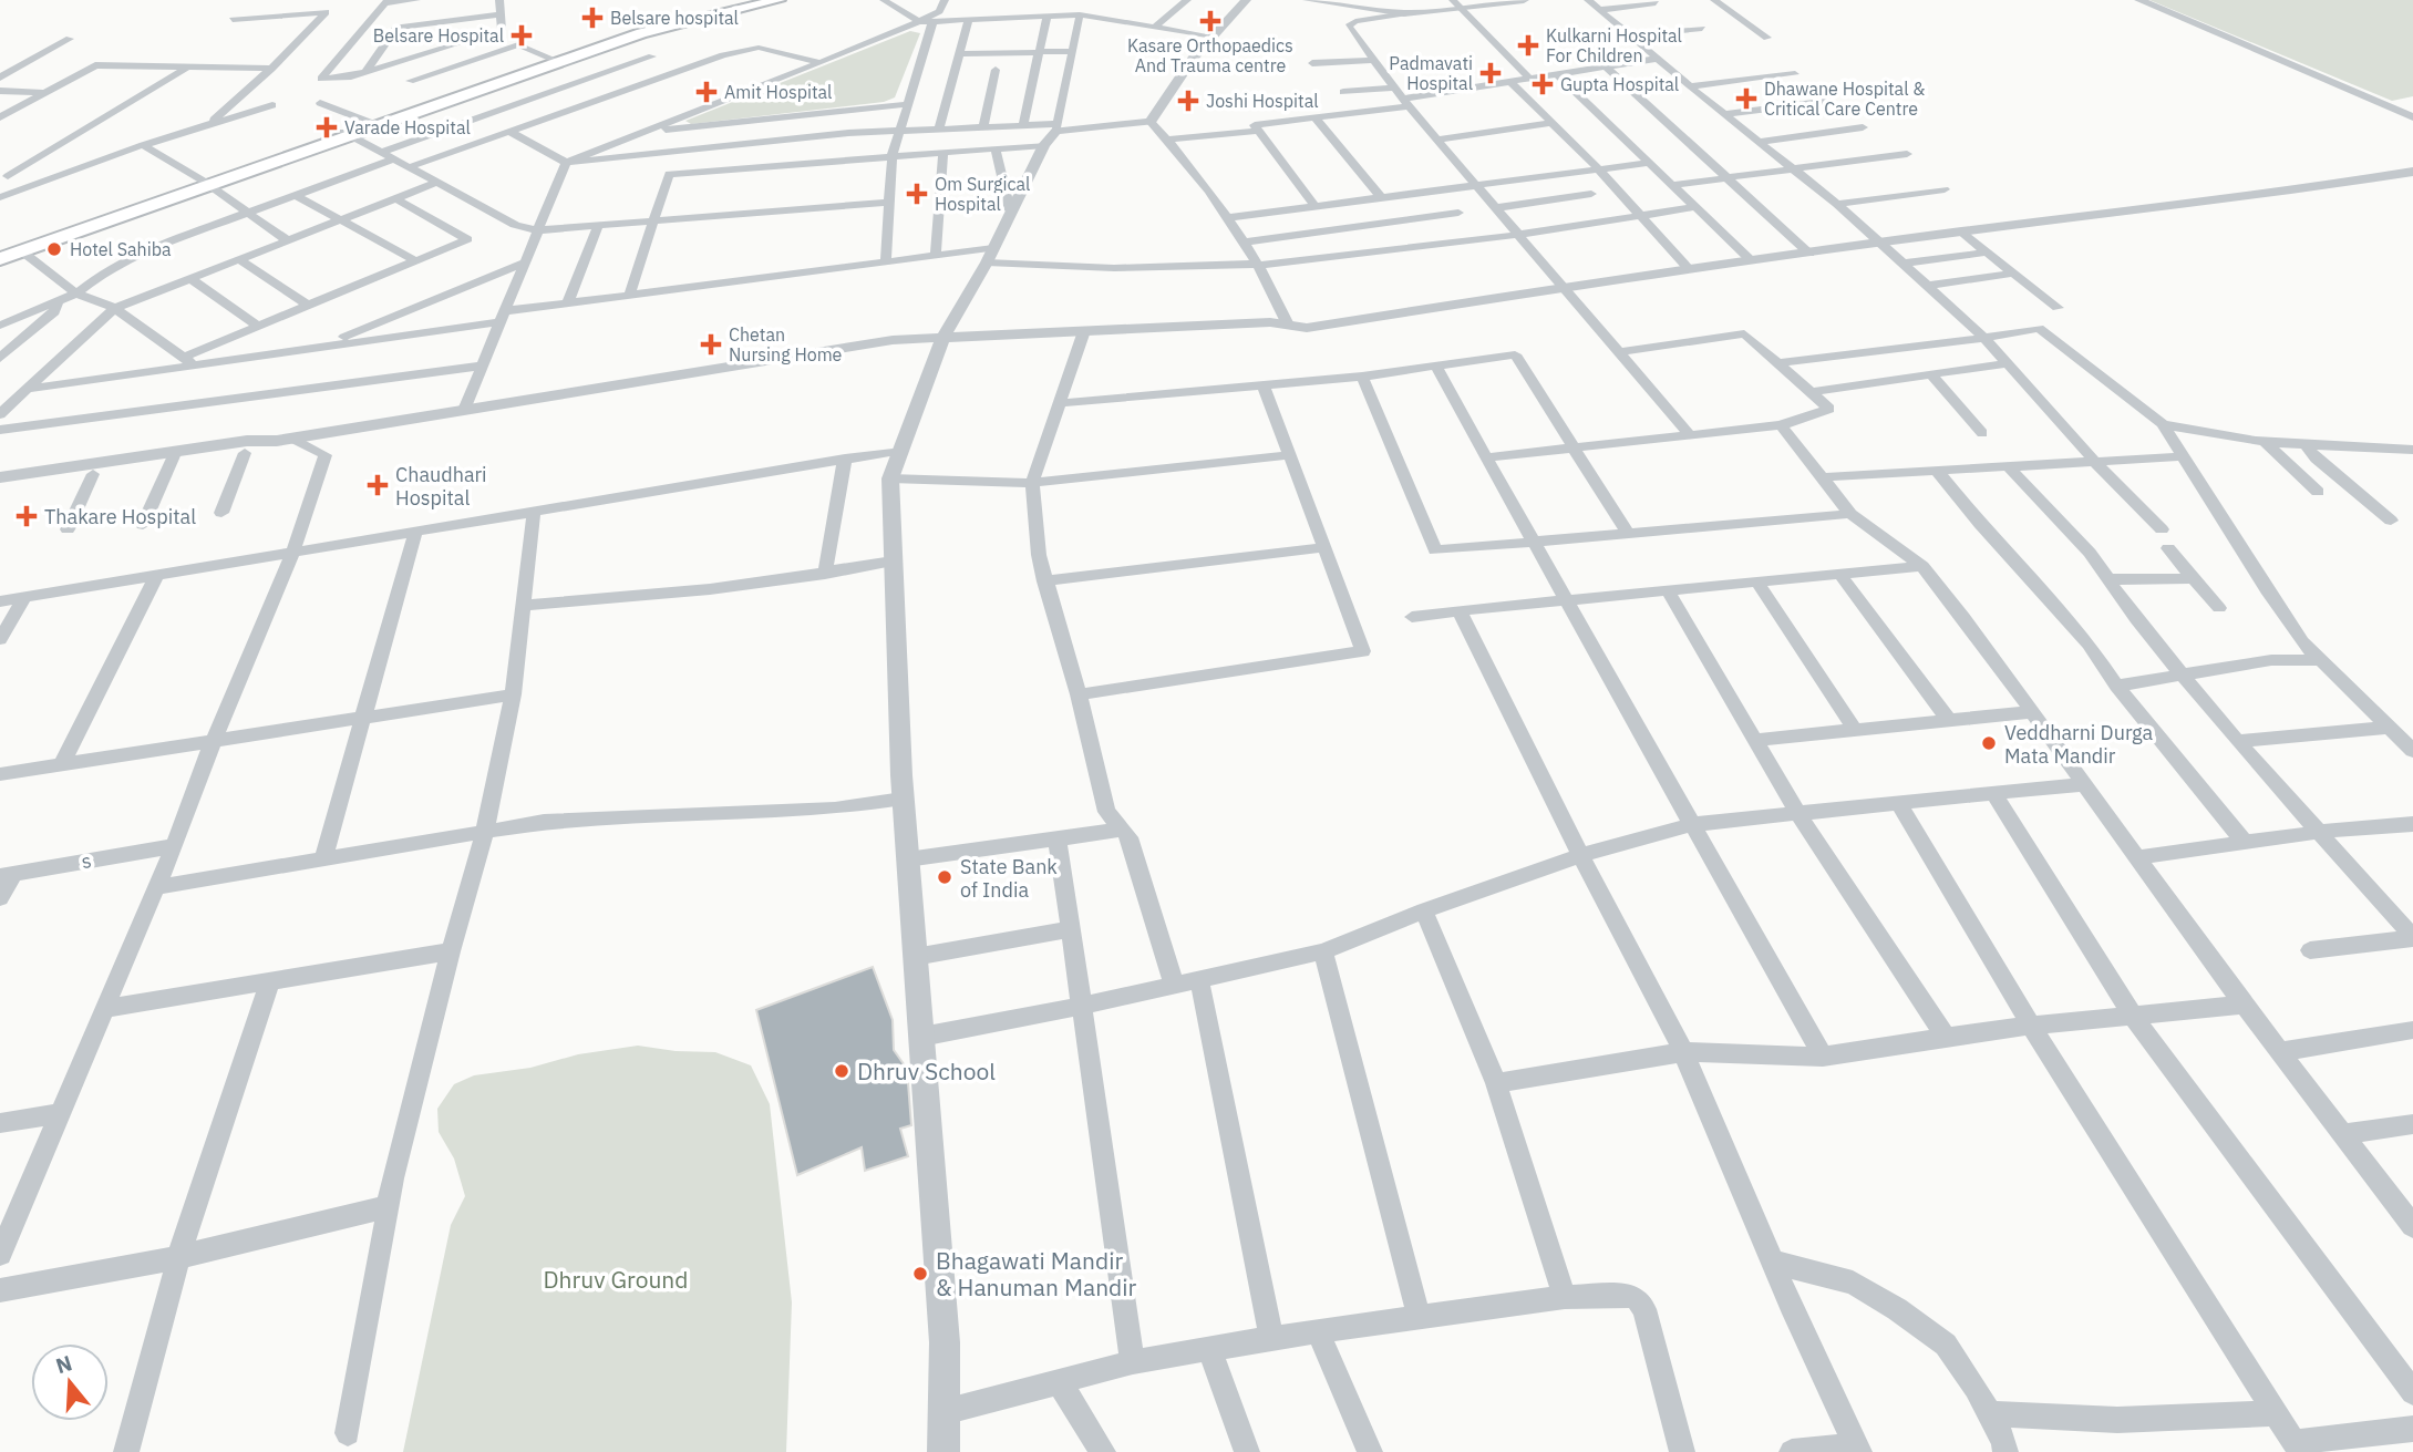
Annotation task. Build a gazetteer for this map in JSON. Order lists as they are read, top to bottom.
{
  "streets": {
    "street": ["s"]
  },
  "parks": ["Dhruv Ground"],
  "places": {
    "health": [
      "Belsare hospital",
      "Kasare Orthopaedics And Trauma centre",
      "Belsare Hospital",
      "Kulkarni Hospital For Children",
      "Padmavati Hospital",
      "Gupta Hospital",
      "Amit Hospital",
      "Dhawane Hospital & Critical Care Centre",
      "Joshi Hospital",
      "Varade Hospital",
      "Om Surgical Hospital",
      "Chetan Nursing Home",
      "Chaudhari Hospital",
      "Thakare Hospital"
    ],
    "other": [
      "Hotel Sahiba",
      "Veddharni Durga Mata Mandir",
      "State Bank of India",
      "Dhruv School",
      "Bhagawati Mandir & Hanuman Mandir"
    ]
  },
  "north": "top"
}
